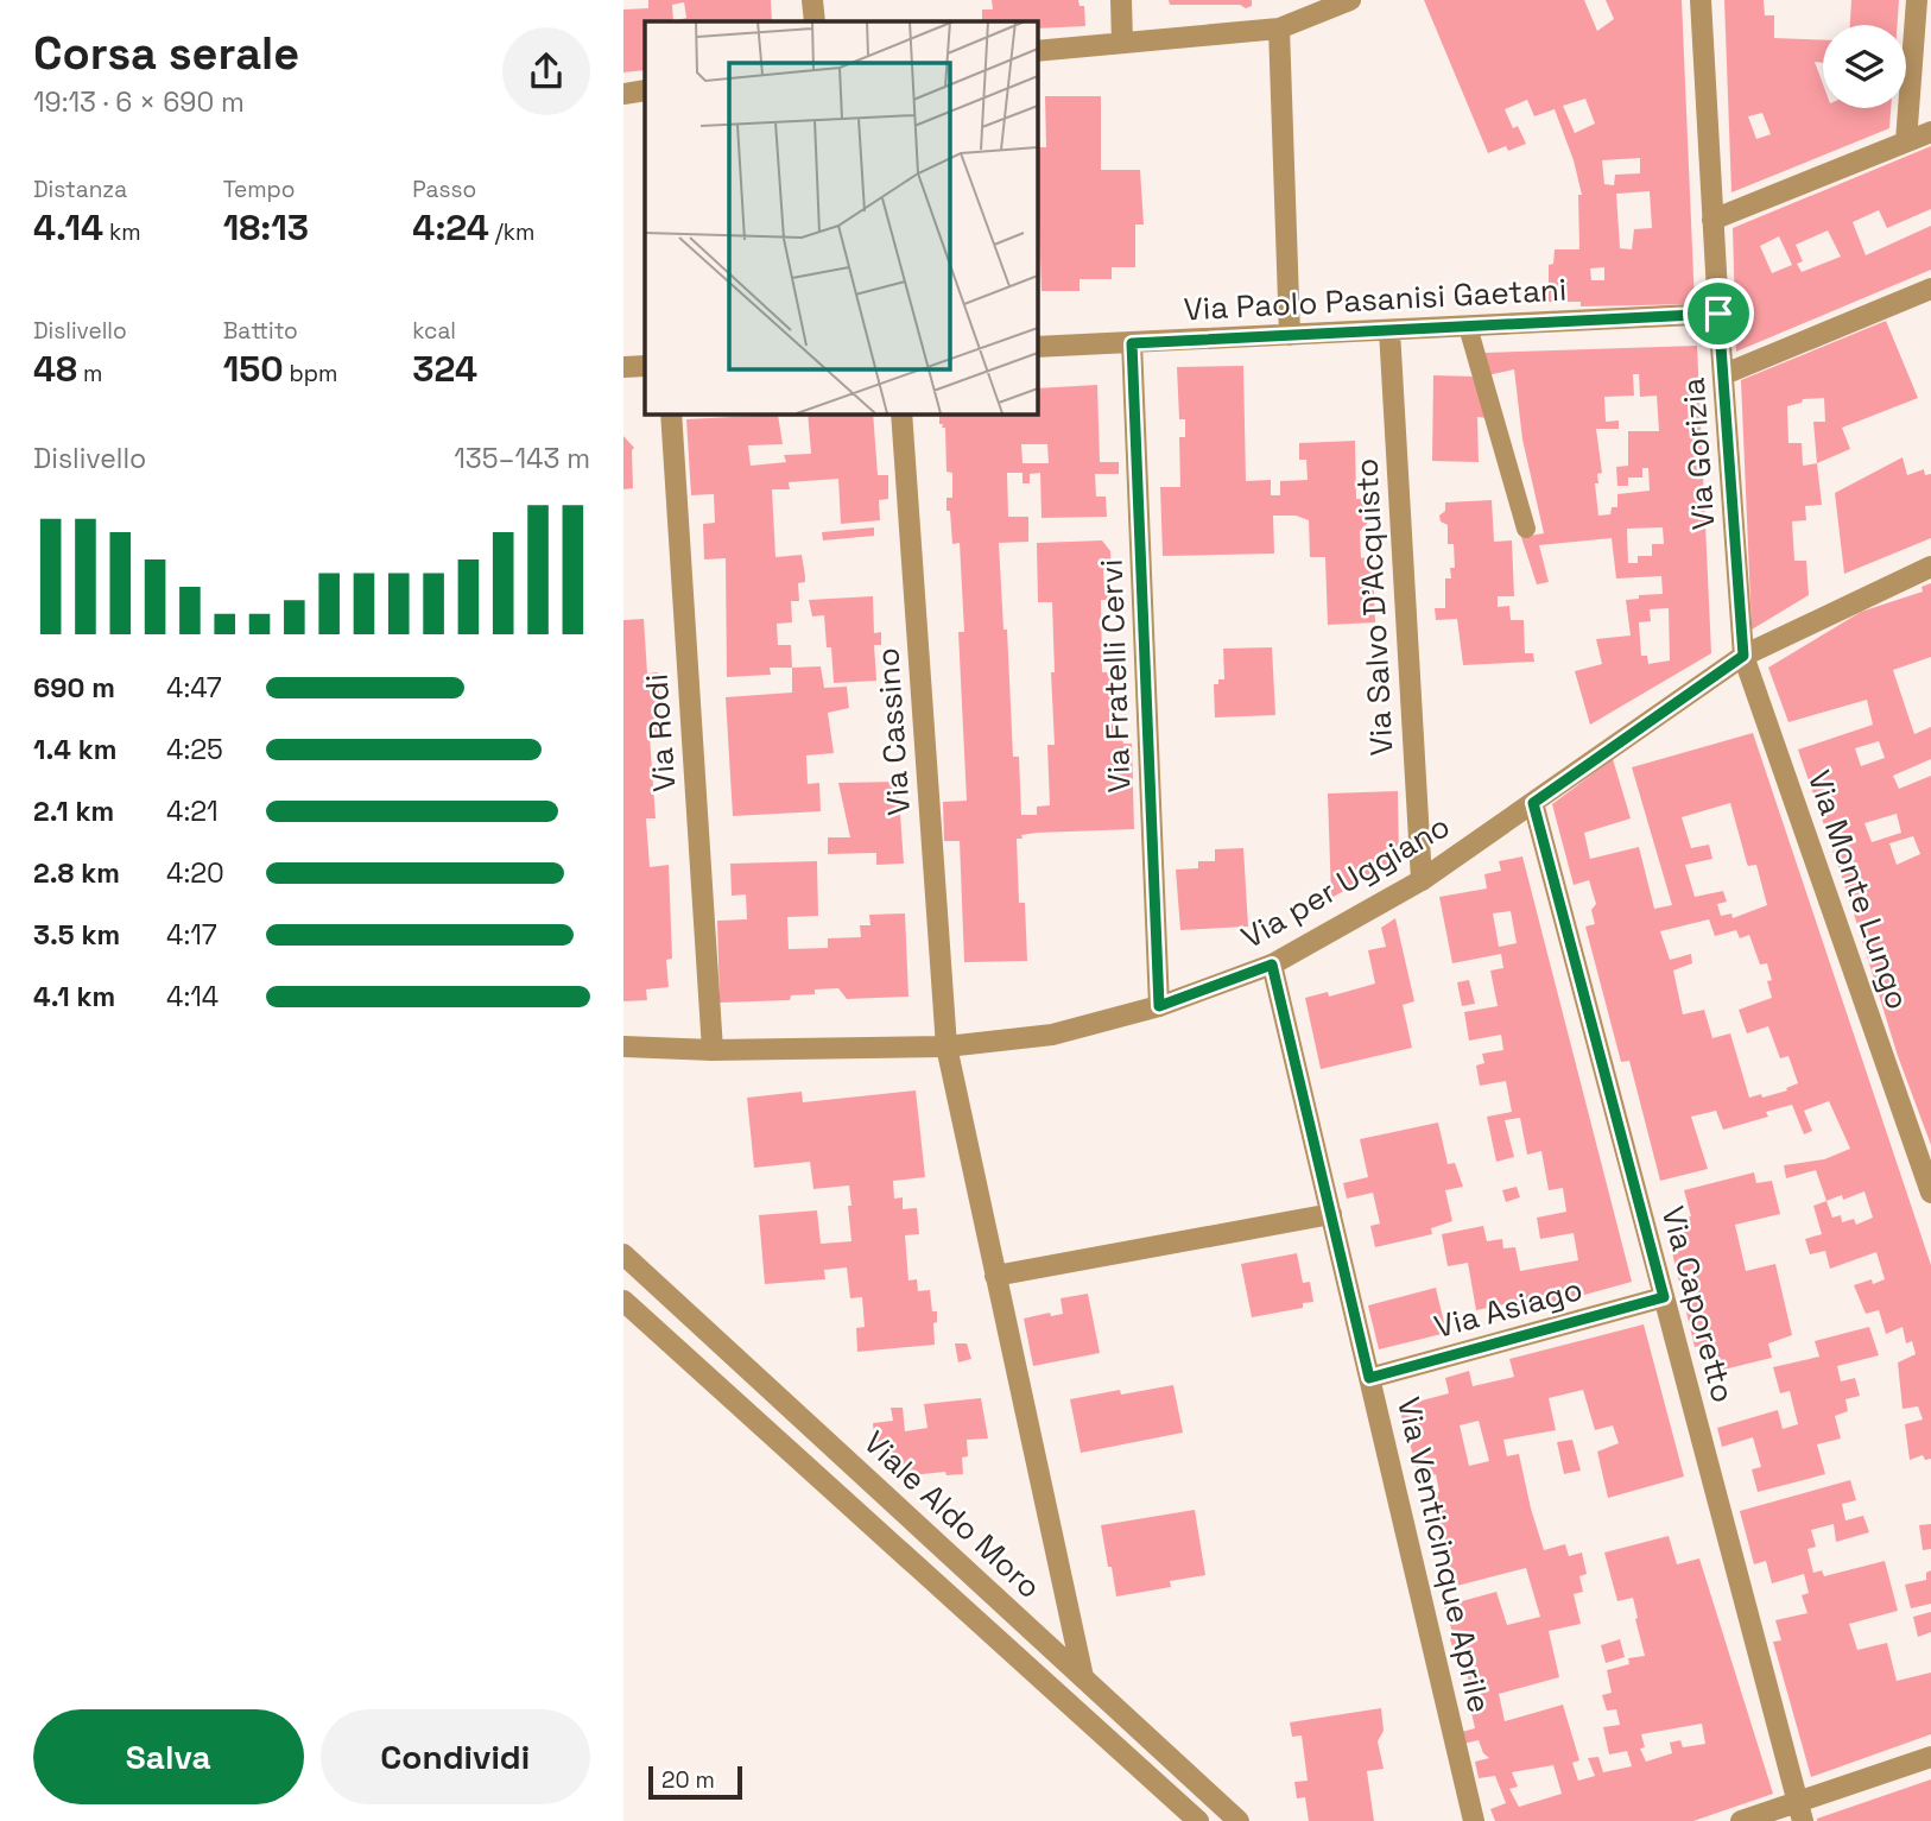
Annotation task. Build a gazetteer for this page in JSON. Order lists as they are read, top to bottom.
{
  "streets": {
    "street": [
      "Via Paolo Pasanisi Gaetani",
      "Via Gorizia",
      "Via Salvo D'Acquisto",
      "Via Fratelli Cervi",
      "Via Cassino",
      "Via Rodi",
      "Via per Uggiano",
      "Via Monte Lungo",
      "Via Caporetto",
      "Via Asiago",
      "Viale Aldo Moro",
      "Via Venticinque Aprile"
    ]
  },
  "crossings": [
    ["Via Paolo Pasanisi Gaetani", "Via Gorizia"],
    ["Via Paolo Pasanisi Gaetani", "Via Salvo D'Acquisto"],
    ["Via Paolo Pasanisi Gaetani", "Via Fratelli Cervi"],
    ["Via Gorizia", "Via per Uggiano"],
    ["Via Gorizia", "Via Monte Lungo"],
    ["Via Salvo D'Acquisto", "Via per Uggiano"],
    ["Via Fratelli Cervi", "Via per Uggiano"],
    ["Via Cassino", "Via per Uggiano"],
    ["Via Cassino", "Viale Aldo Moro"],
    ["Via Rodi", "Via per Uggiano"],
    ["Via per Uggiano", "Via Monte Lungo"],
    ["Via per Uggiano", "Via Caporetto"],
    ["Via per Uggiano", "Via Venticinque Aprile"],
    ["Via Caporetto", "Via Asiago"],
    ["Via Asiago", "Via Venticinque Aprile"]
  ],
  "scale_bar": "20 m",
  "page": {
    "heading": ["Corsa serale", "19:13 · 6 × 690 m"],
    "stats": [
      ["Distanza", "4.14 km"],
      ["Tempo", "18:13"],
      ["Passo", "4:24 /km"],
      ["Dislivello", "48 m"],
      ["Battito", "150 bpm"],
      ["kcal", "324"]
    ],
    "chart": ["Dislivello", "135–143 m"],
    "list": [
      {
        "name": "690 m",
        "note": "4:47"
      },
      {
        "name": "1.4 km",
        "note": "4:25"
      },
      {
        "name": "2.1 km",
        "note": "4:21"
      },
      {
        "name": "2.8 km",
        "note": "4:20"
      },
      {
        "name": "3.5 km",
        "note": "4:17"
      },
      {
        "name": "4.1 km",
        "note": "4:14"
      }
    ],
    "buttons": ["Salva", "Condividi"],
    "scale": "20 m"
  }
}
